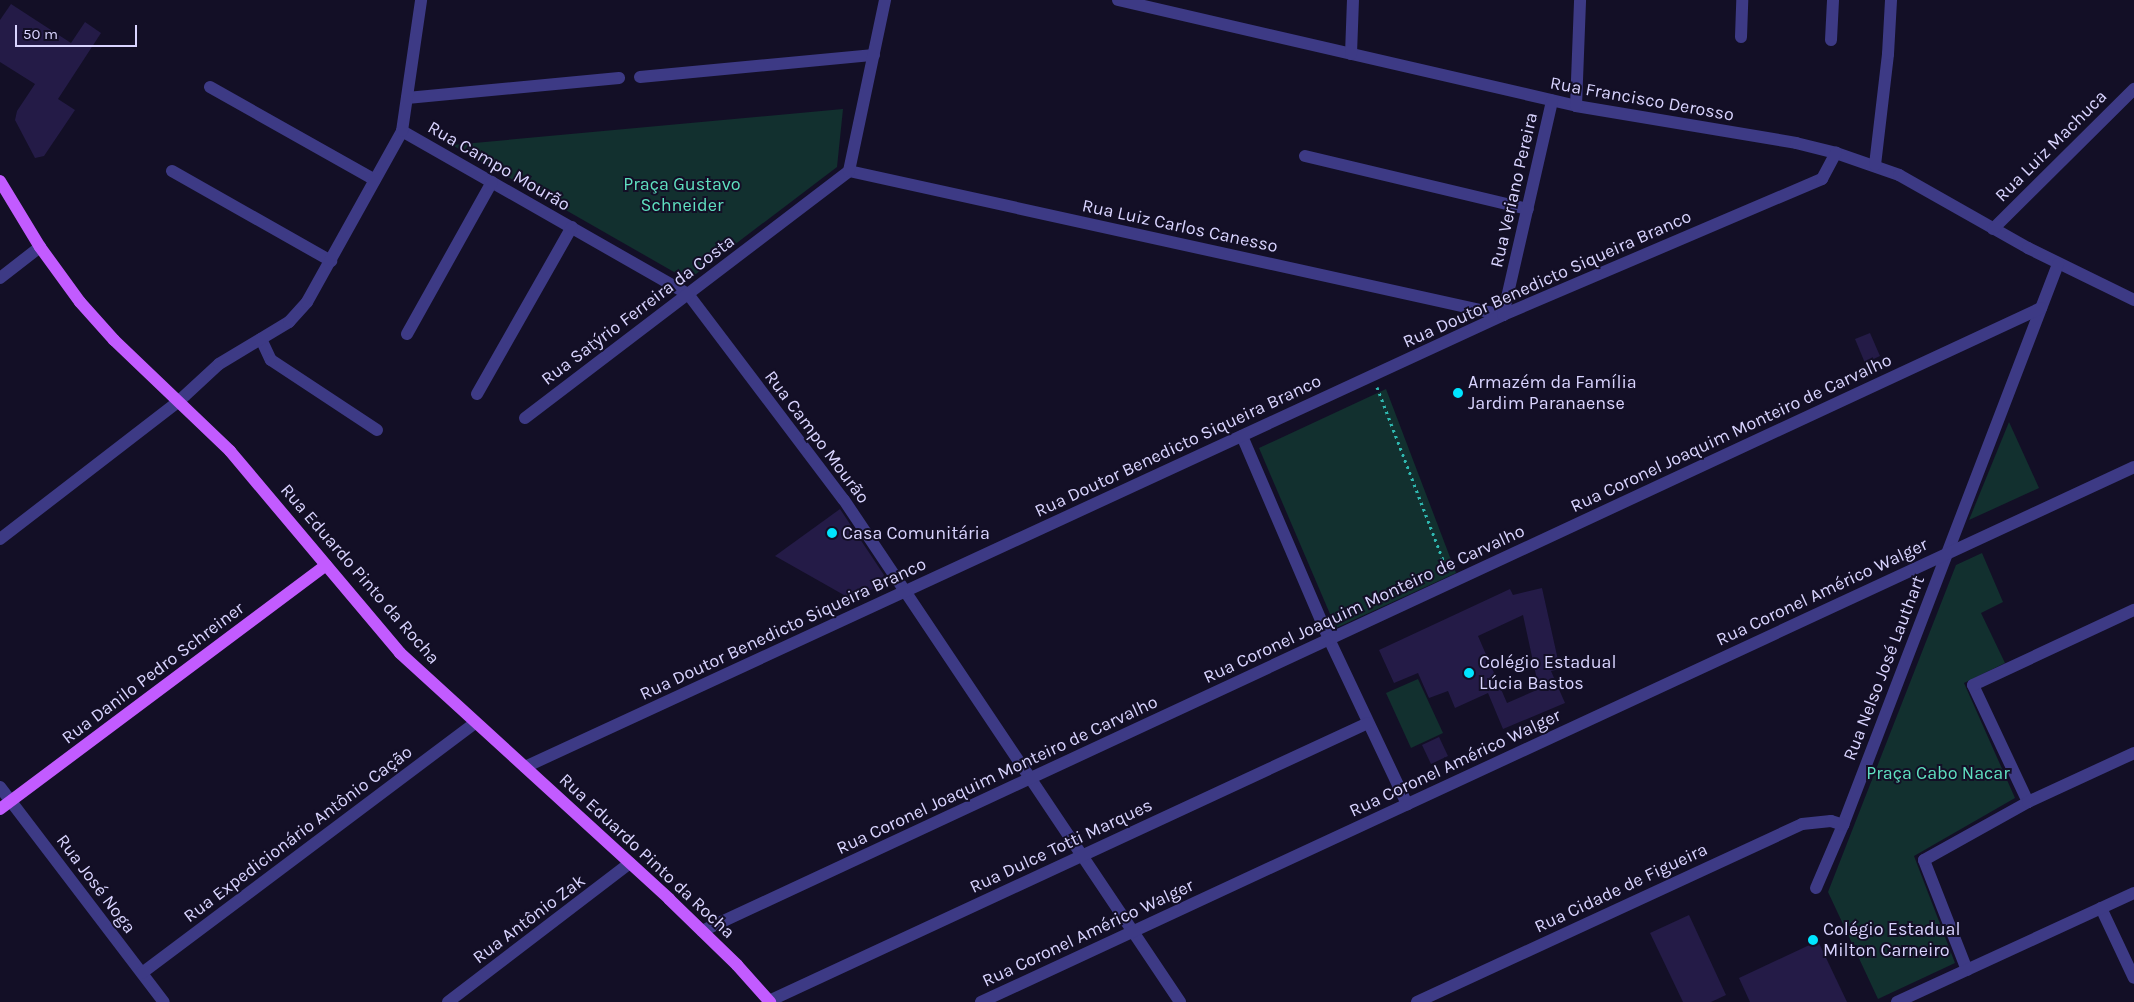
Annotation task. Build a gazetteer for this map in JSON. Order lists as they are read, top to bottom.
{
  "streets": {
    "main road": ["Rua Eduardo Pinto da Rocha", "Rua Danilo Pedro Schreiner"],
    "street": [
      "Rua Francisco Derosso",
      "Rua Luiz Machuca",
      "Rua Campo Mourão",
      "Rua Veriano Pereira",
      "Rua Luiz Carlos Canesso",
      "Rua Doutor Benedicto Siqueira Branco",
      "Rua Satýrio Ferreira da Costa",
      "Rua Coronel Joaquim Monteiro de Carvalho",
      "Rua Coronel Américo Walger",
      "Rua Nelso José Lauthart",
      "Rua Expedicionário Antônio Cação",
      "Rua Dulce Totti Marques",
      "Rua José Noga",
      "Rua Cidade de Figueira",
      "Rua Antônio Zak"
    ]
  },
  "crossings": [
    ["Rua Francisco Derosso", "Rua Luiz Machuca"],
    ["Rua Francisco Derosso", "Rua Veriano Pereira"],
    ["Rua Francisco Derosso", "Rua Doutor Benedicto Siqueira Branco"],
    ["Rua Francisco Derosso", "Rua Nelso José Lauthart"],
    ["Rua Campo Mourão", "Rua Doutor Benedicto Siqueira Branco"],
    ["Rua Campo Mourão", "Rua Satýrio Ferreira da Costa"],
    ["Rua Campo Mourão", "Rua Coronel Joaquim Monteiro de Carvalho"],
    ["Rua Campo Mourão", "Rua Coronel Américo Walger"],
    ["Rua Campo Mourão", "Rua Dulce Totti Marques"],
    ["Rua Veriano Pereira", "Rua Luiz Carlos Canesso"],
    ["Rua Veriano Pereira", "Rua Doutor Benedicto Siqueira Branco"],
    ["Rua Luiz Carlos Canesso", "Rua Doutor Benedicto Siqueira Branco"],
    ["Rua Luiz Carlos Canesso", "Rua Satýrio Ferreira da Costa"],
    ["Rua Doutor Benedicto Siqueira Branco", "Rua Eduardo Pinto da Rocha"],
    ["Rua Coronel Joaquim Monteiro de Carvalho", "Rua Eduardo Pinto da Rocha"],
    ["Rua Coronel Joaquim Monteiro de Carvalho", "Rua Nelso José Lauthart"],
    ["Rua Eduardo Pinto da Rocha", "Rua Danilo Pedro Schreiner"],
    ["Rua Eduardo Pinto da Rocha", "Rua Expedicionário Antônio Cação"],
    ["Rua Eduardo Pinto da Rocha", "Rua Dulce Totti Marques"],
    ["Rua Eduardo Pinto da Rocha", "Rua Antônio Zak"],
    ["Rua Coronel Américo Walger", "Rua Nelso José Lauthart"],
    ["Rua Nelso José Lauthart", "Rua Cidade de Figueira"],
    ["Rua Danilo Pedro Schreiner", "Rua José Noga"],
    ["Rua Expedicionário Antônio Cação", "Rua José Noga"]
  ],
  "parks": ["Praça Gustavo Schneider", "Praça Cabo Nacar"],
  "places": [
    "Armazém da Família Jardim Paranaense",
    "Casa Comunitária",
    "Colégio Estadual Lúcia Bastos",
    "Colégio Estadual Milton Carneiro"
  ],
  "scale_bar": "50 m"
}
